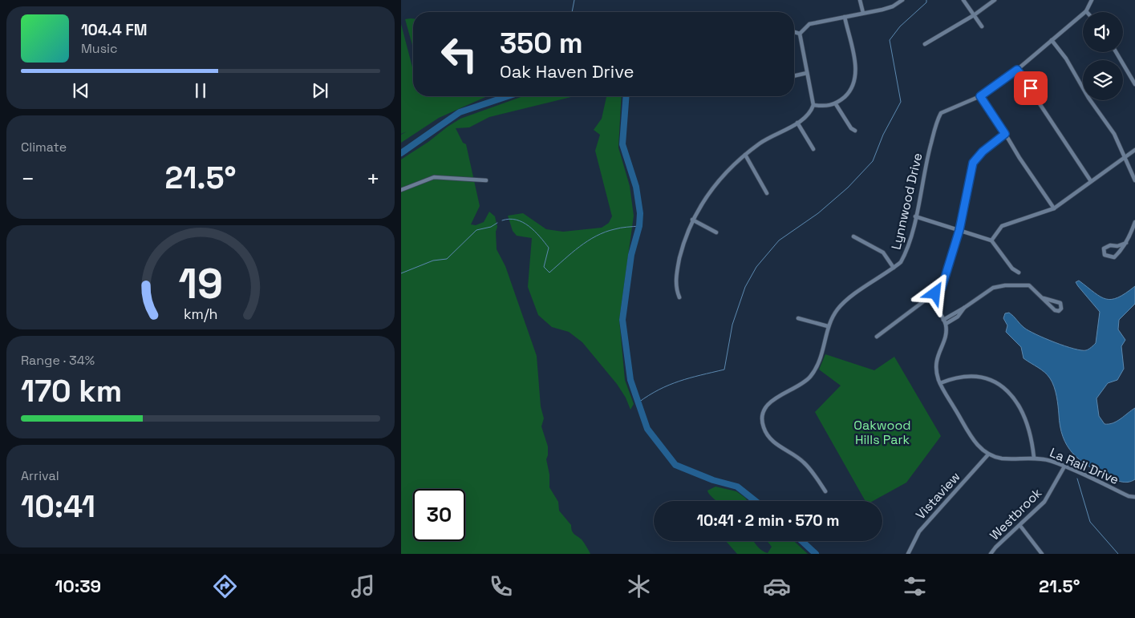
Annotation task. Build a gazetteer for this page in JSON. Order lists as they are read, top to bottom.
{
  "streets": {
    "street": [
      "Lynnwood Drive",
      "La Rail Drive",
      "Vistaview",
      "Westbrook"
    ]
  },
  "crossings": [
    ["La Rail Drive", "Vistaview"],
    ["La Rail Drive", "Westbrook"]
  ],
  "parks": ["Oakwood Hills Park"],
  "page": {
    "turn": ["350 m", "Oak Haven Drive"],
    "song": ["104.4 FM", "Music"],
    "tile": [
      "Climate",
      ["Range · 34%", "170 km"],
      ["Arrival", "10:41"]
    ],
    "heat": ["−", "21.5°", "+"],
    "limit": "30",
    "trip": "10:41 · 2 min · 570 m",
    "tabs": ["10:39", "21.5°"],
    "gauge": ["19", "km/h"]
  }
}
